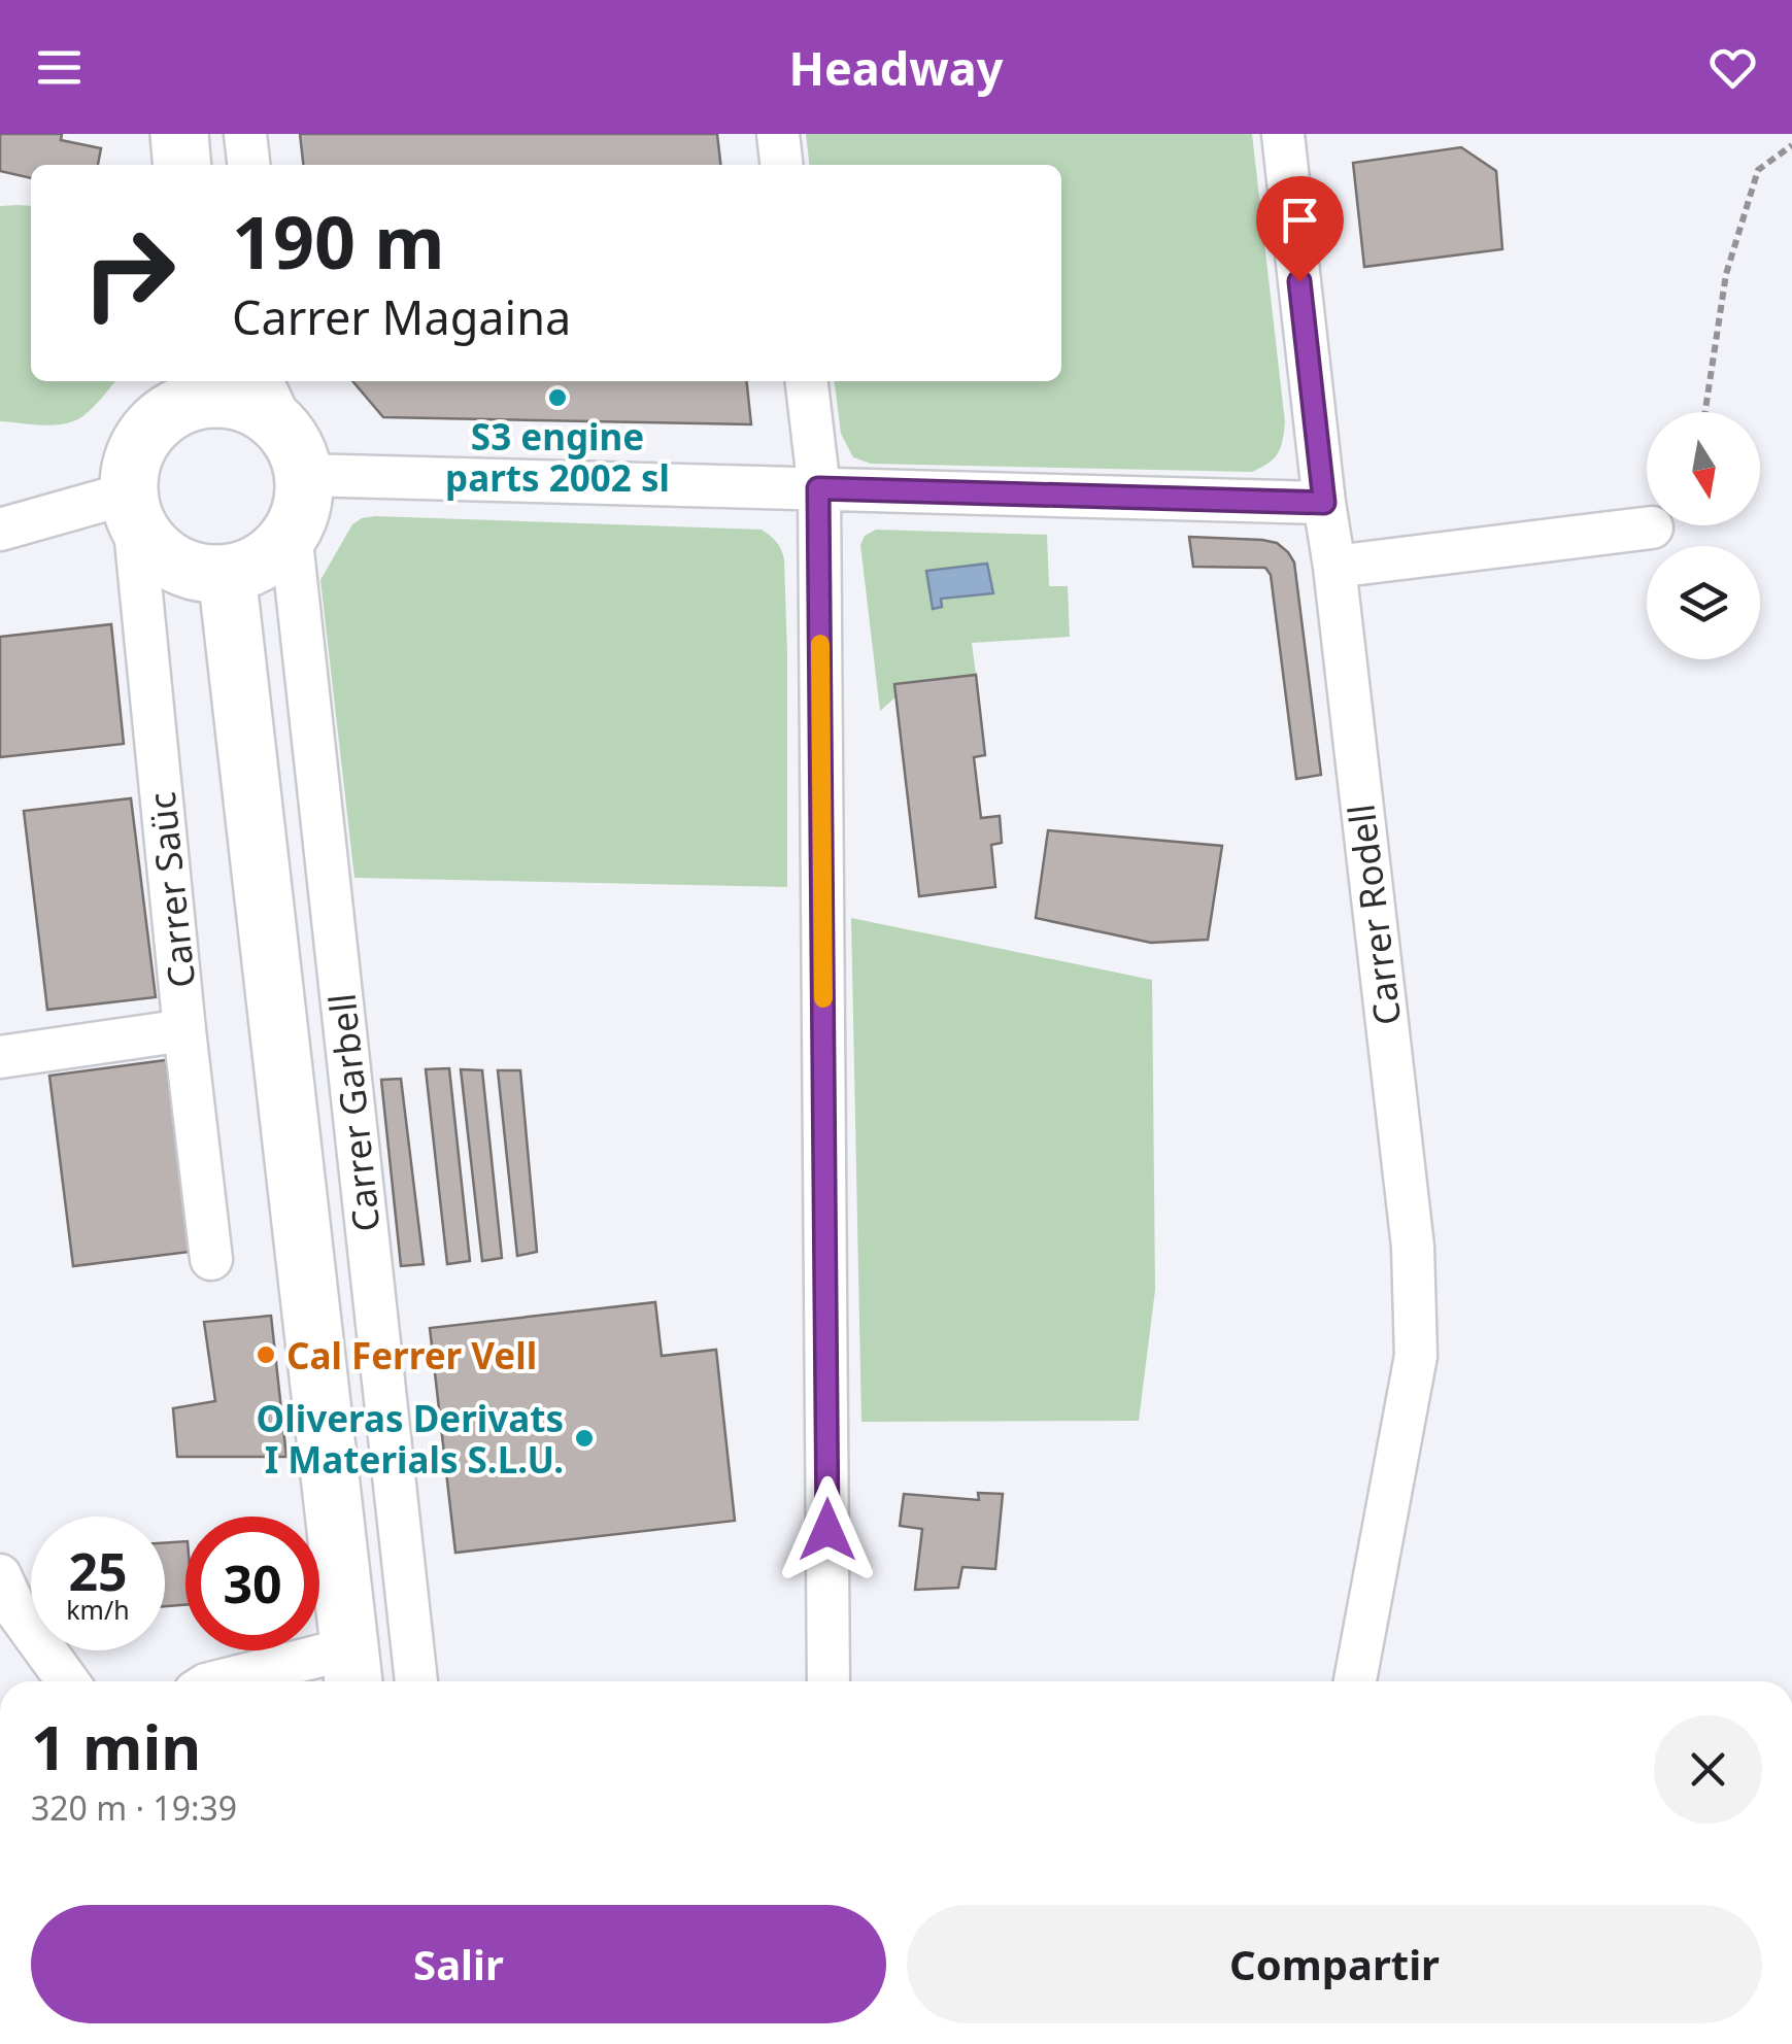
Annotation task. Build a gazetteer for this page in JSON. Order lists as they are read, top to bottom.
{
  "streets": {
    "street": ["Carrer Saüc", "Carrer Rodell", "Carrer Garbell"]
  },
  "crossings": [
    ["Carrer Saüc", "Carrer Garbell"]
  ],
  "places": ["S3 engine parts 2002 sl", "Cal Ferrer Vell", "Oliveras Derivats I Materials S.L.U."],
  "north": "bottom",
  "page": {
    "header": "Headway",
    "turn": ["190 m", "Carrer Magaina"],
    "speed": "25 km/h",
    "limit": "30",
    "heading": ["1 min", "320 m · 19:39"],
    "buttons": ["Salir", "Compartir"]
  }
}
